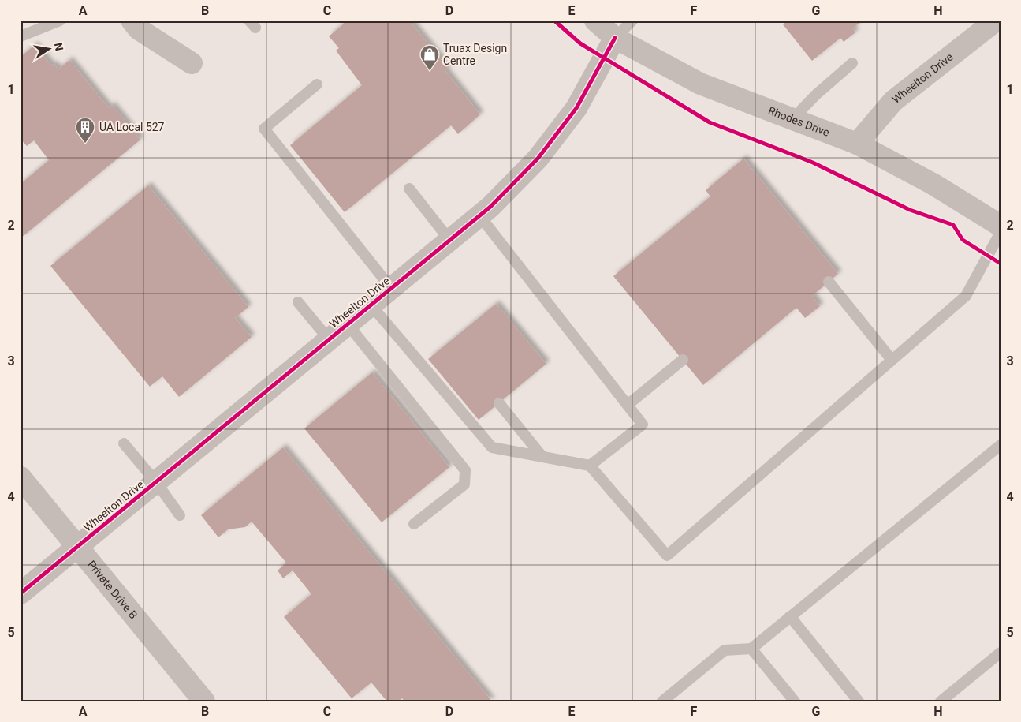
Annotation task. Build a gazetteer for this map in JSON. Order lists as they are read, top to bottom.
{
  "streets": {
    "street": ["Wheelton Drive", "Rhodes Drive", "Private Drive B"]
  },
  "crossings": [
    ["Wheelton Drive", "Rhodes Drive"],
    ["Wheelton Drive", "Private Drive B"]
  ],
  "places": {
    "shop": ["Truax Design Centre"],
    "building": ["UA Local 527"]
  },
  "north": "right",
  "grid": {
    "columns": [
      "A",
      "B",
      "C",
      "D",
      "E",
      "F",
      "G",
      "H"
    ],
    "rows": [
      "1",
      "2",
      "3",
      "4",
      "5"
    ]
  }
}
